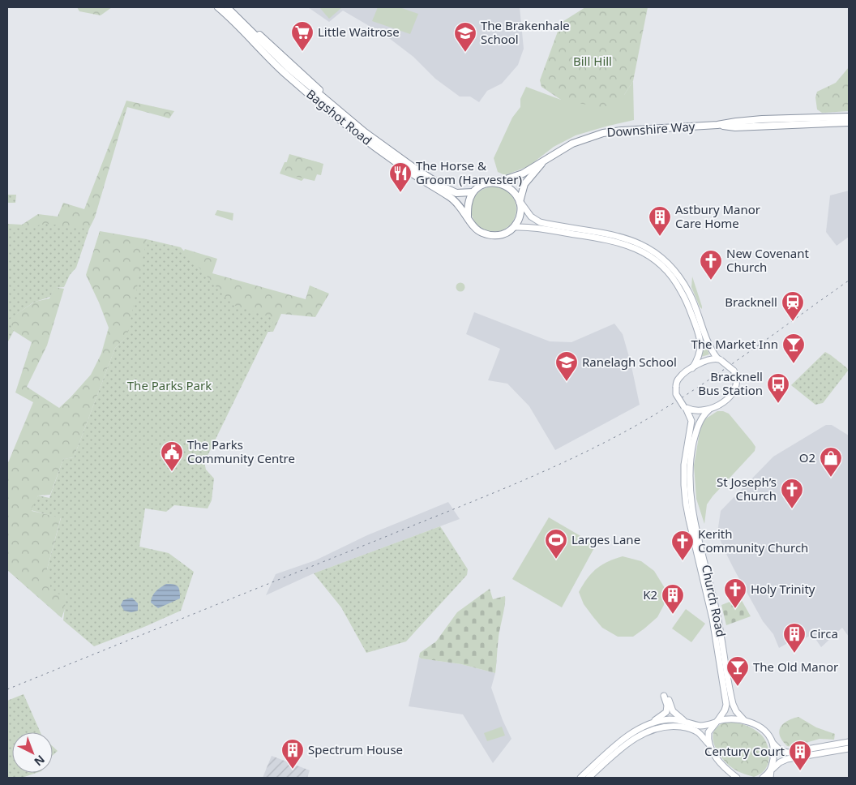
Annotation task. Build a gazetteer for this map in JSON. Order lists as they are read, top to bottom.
{
  "streets": {
    "highway": ["Bagshot Road", "Downshire Way"],
    "main road": ["Church Road"]
  },
  "crossings": [
    ["Bagshot Road", "Downshire Way"]
  ],
  "parks": ["Bill Hill", "The Parks Park"],
  "places": {
    "supermarket": ["Little Waitrose"],
    "school or university": ["The Brakenhale School", "Ranelagh School"],
    "restaurant": ["The Horse & Groom (Harvester)"],
    "building": [
      "Astbury Manor Care Home",
      "K2",
      "Circa",
      "Spectrum House",
      "Century Court"
    ],
    "church": [
      "New Covenant Church",
      "St Joseph’s Church",
      "Kerith Community Church",
      "Holy Trinity"
    ],
    "station": ["Bracknell"],
    "bar": ["The Market Inn", "The Old Manor"],
    "bus stop": ["Bracknell Bus Station"],
    "public building": ["The Parks Community Centre"],
    "shop": ["O2"],
    "sports": ["Larges Lane"]
  },
  "north": "bottom right"
}
